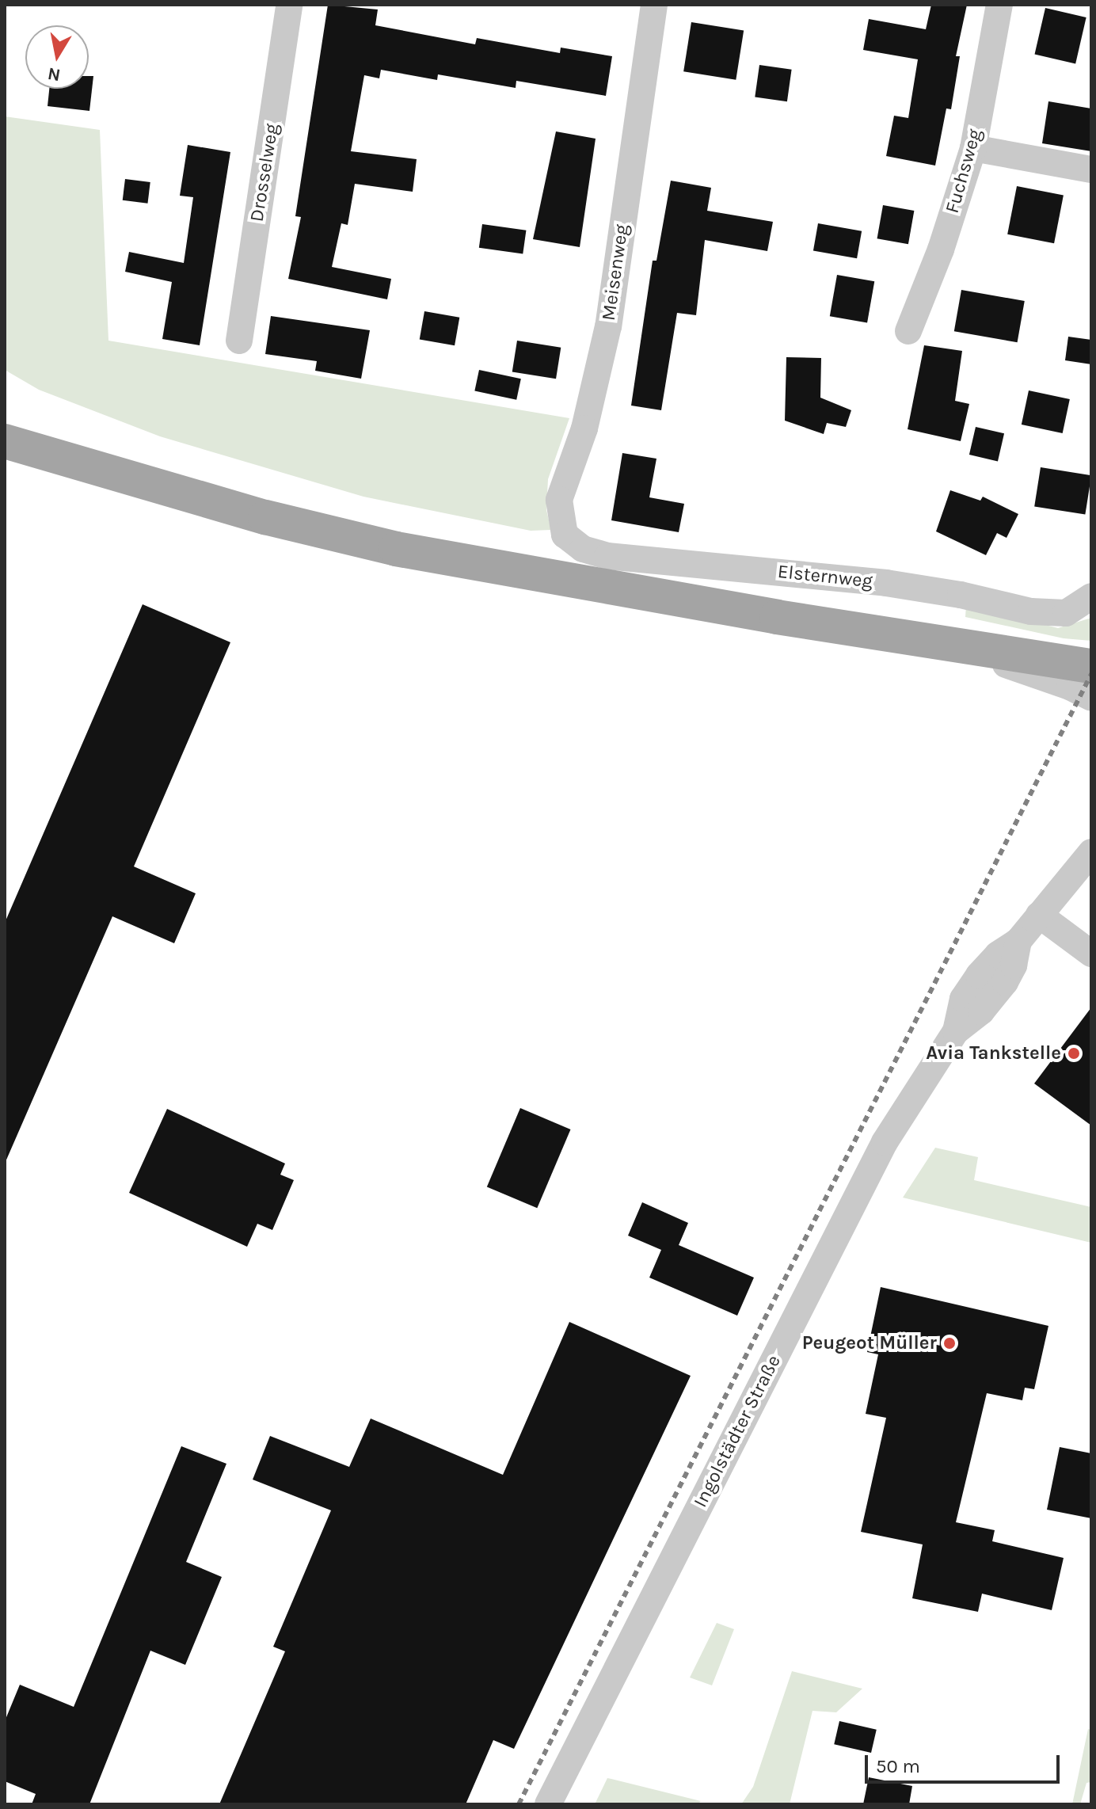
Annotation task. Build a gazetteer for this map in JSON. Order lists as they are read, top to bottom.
{
  "streets": {
    "street": [
      "Fuchsweg",
      "Drosselweg",
      "Meisenweg",
      "Elsternweg",
      "Ingolstädter Straße"
    ]
  },
  "crossings": [
    ["Meisenweg", "Elsternweg"]
  ],
  "places": ["Avia Tankstelle", "Peugeot Müller"],
  "scale_bar": "50 m",
  "north": "bottom"
}
